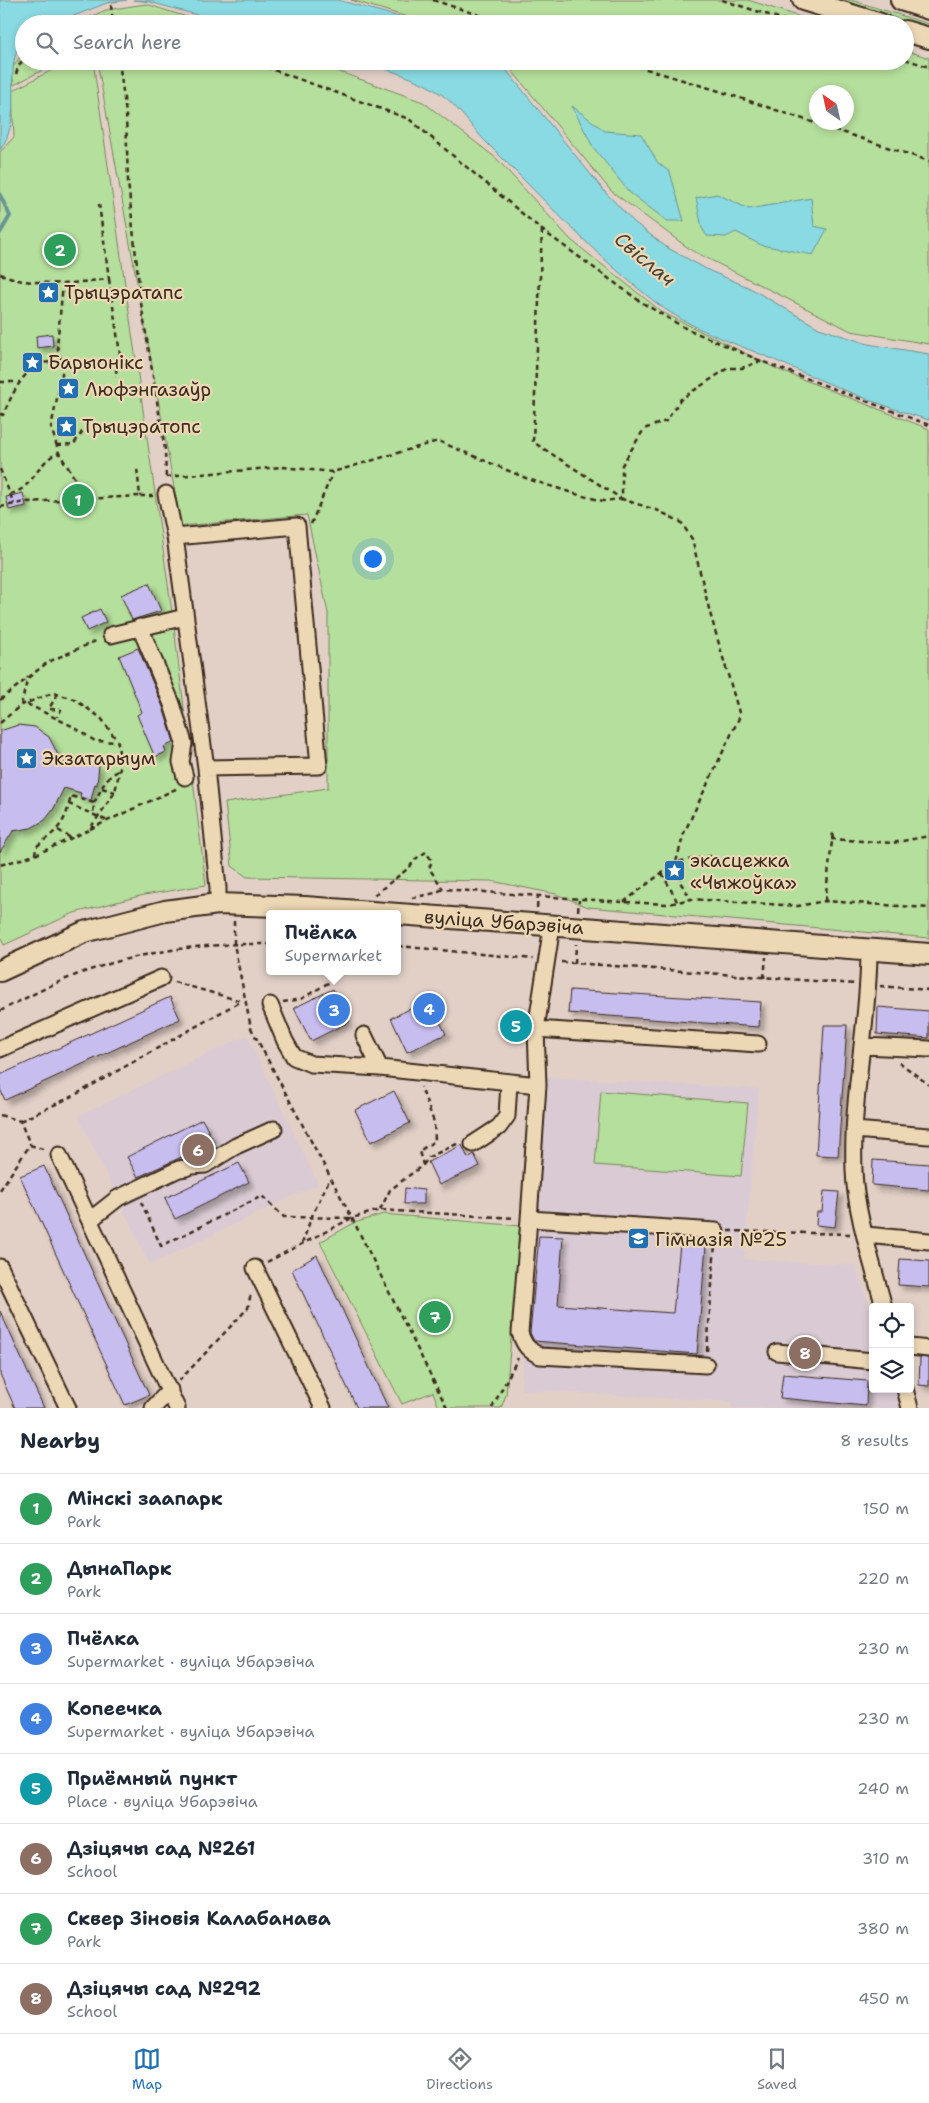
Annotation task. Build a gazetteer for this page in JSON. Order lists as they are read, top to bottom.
{
  "streets": {
    "main road": ["вуліца Убарэвіча"]
  },
  "water": ["Свіслач"],
  "places": {
    "place": [
      "Трыцэратапс",
      "Барыонікс",
      "Люфэнгазаўр",
      "Трыцэратопс",
      "Экзатарыум",
      "экасцежка «Чыжоўка»"
    ],
    "school or university": ["Гімназія №25"]
  },
  "north": "top left",
  "page": {
    "search": "Search here",
    "pins": [
      "2",
      "1",
      "4",
      "3",
      "5",
      "6",
      "7",
      "8"
    ],
    "popup": ["Пчёлка", "Supermarket"],
    "heading": ["Nearby", "8 results"],
    "list": [
      {
        "mark": "1",
        "name": "Мінскі заапарк",
        "note": "Park",
        "value": "150 m"
      },
      {
        "mark": "2",
        "name": "ДынаПарк",
        "note": "Park",
        "value": "220 m"
      },
      {
        "mark": "3",
        "name": "Пчёлка",
        "note": "Supermarket · вуліца Убарэвіча",
        "value": "230 m"
      },
      {
        "mark": "4",
        "name": "Копеечка",
        "note": "Supermarket · вуліца Убарэвіча",
        "value": "230 m"
      },
      {
        "mark": "5",
        "name": "Приёмный пункт",
        "note": "Place · вуліца Убарэвіча",
        "value": "240 m"
      },
      {
        "mark": "6",
        "name": "Дзіцячы сад №261",
        "note": "School",
        "value": "310 m"
      },
      {
        "mark": "7",
        "name": "Сквер Зіновія Калабанава",
        "note": "Park",
        "value": "380 m"
      },
      {
        "mark": "8",
        "name": "Дзіцячы сад №292",
        "note": "School",
        "value": "450 m"
      }
    ],
    "nav": ["Map", "Directions", "Saved"]
  }
}
